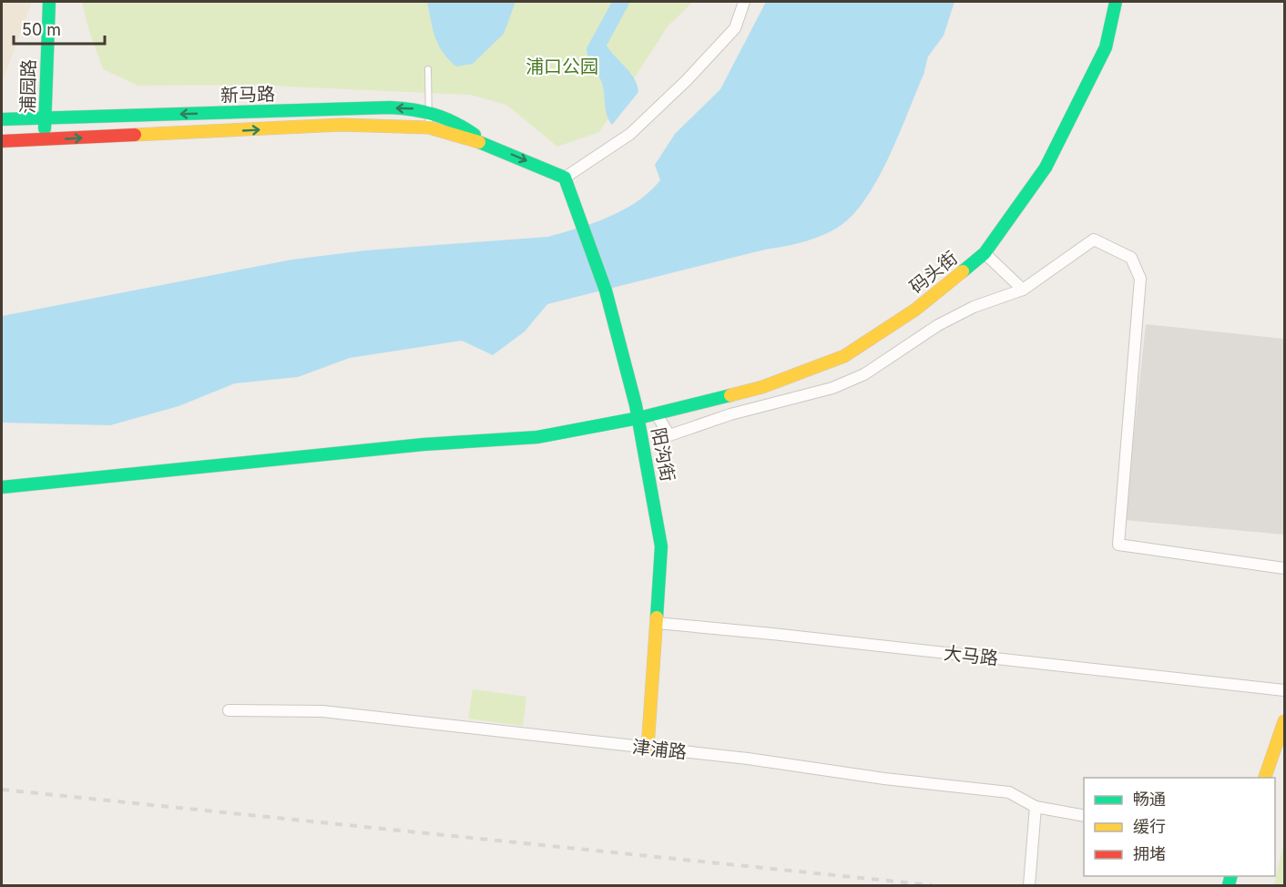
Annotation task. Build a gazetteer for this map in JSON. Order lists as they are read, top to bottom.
{
  "streets": {
    "street": [
      "浦园路",
      "新马路",
      "码头街",
      "阳沟街",
      "大马路",
      "津浦路"
    ]
  },
  "crossings": [
    ["浦园路", "新马路"],
    ["新马路", "阳沟街"],
    ["码头街", "阳沟街"],
    ["阳沟街", "大马路"],
    ["阳沟街", "津浦路"]
  ],
  "parks": ["浦口公园"],
  "legend": ["畅通", "缓行", "拥堵"],
  "scale_bar": "50 m"
}
